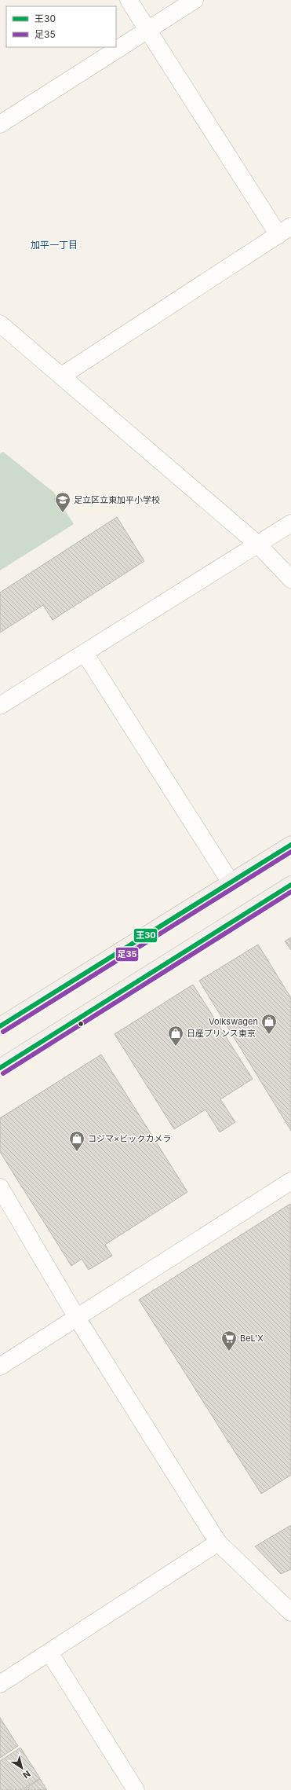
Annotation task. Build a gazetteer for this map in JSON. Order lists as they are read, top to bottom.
{
  "districts": ["加平一丁目"],
  "places": {
    "school or university": ["足立区立東加平小学校"],
    "shop": ["Volkswagen", "日産プリンス東京", "コジマ×ビックカメラ"],
    "supermarket": ["BeL'X"]
  },
  "lines": ["transit line 王30", "transit line 足35"],
  "legend": ["王30", "足35"],
  "north": "bottom right"
}
